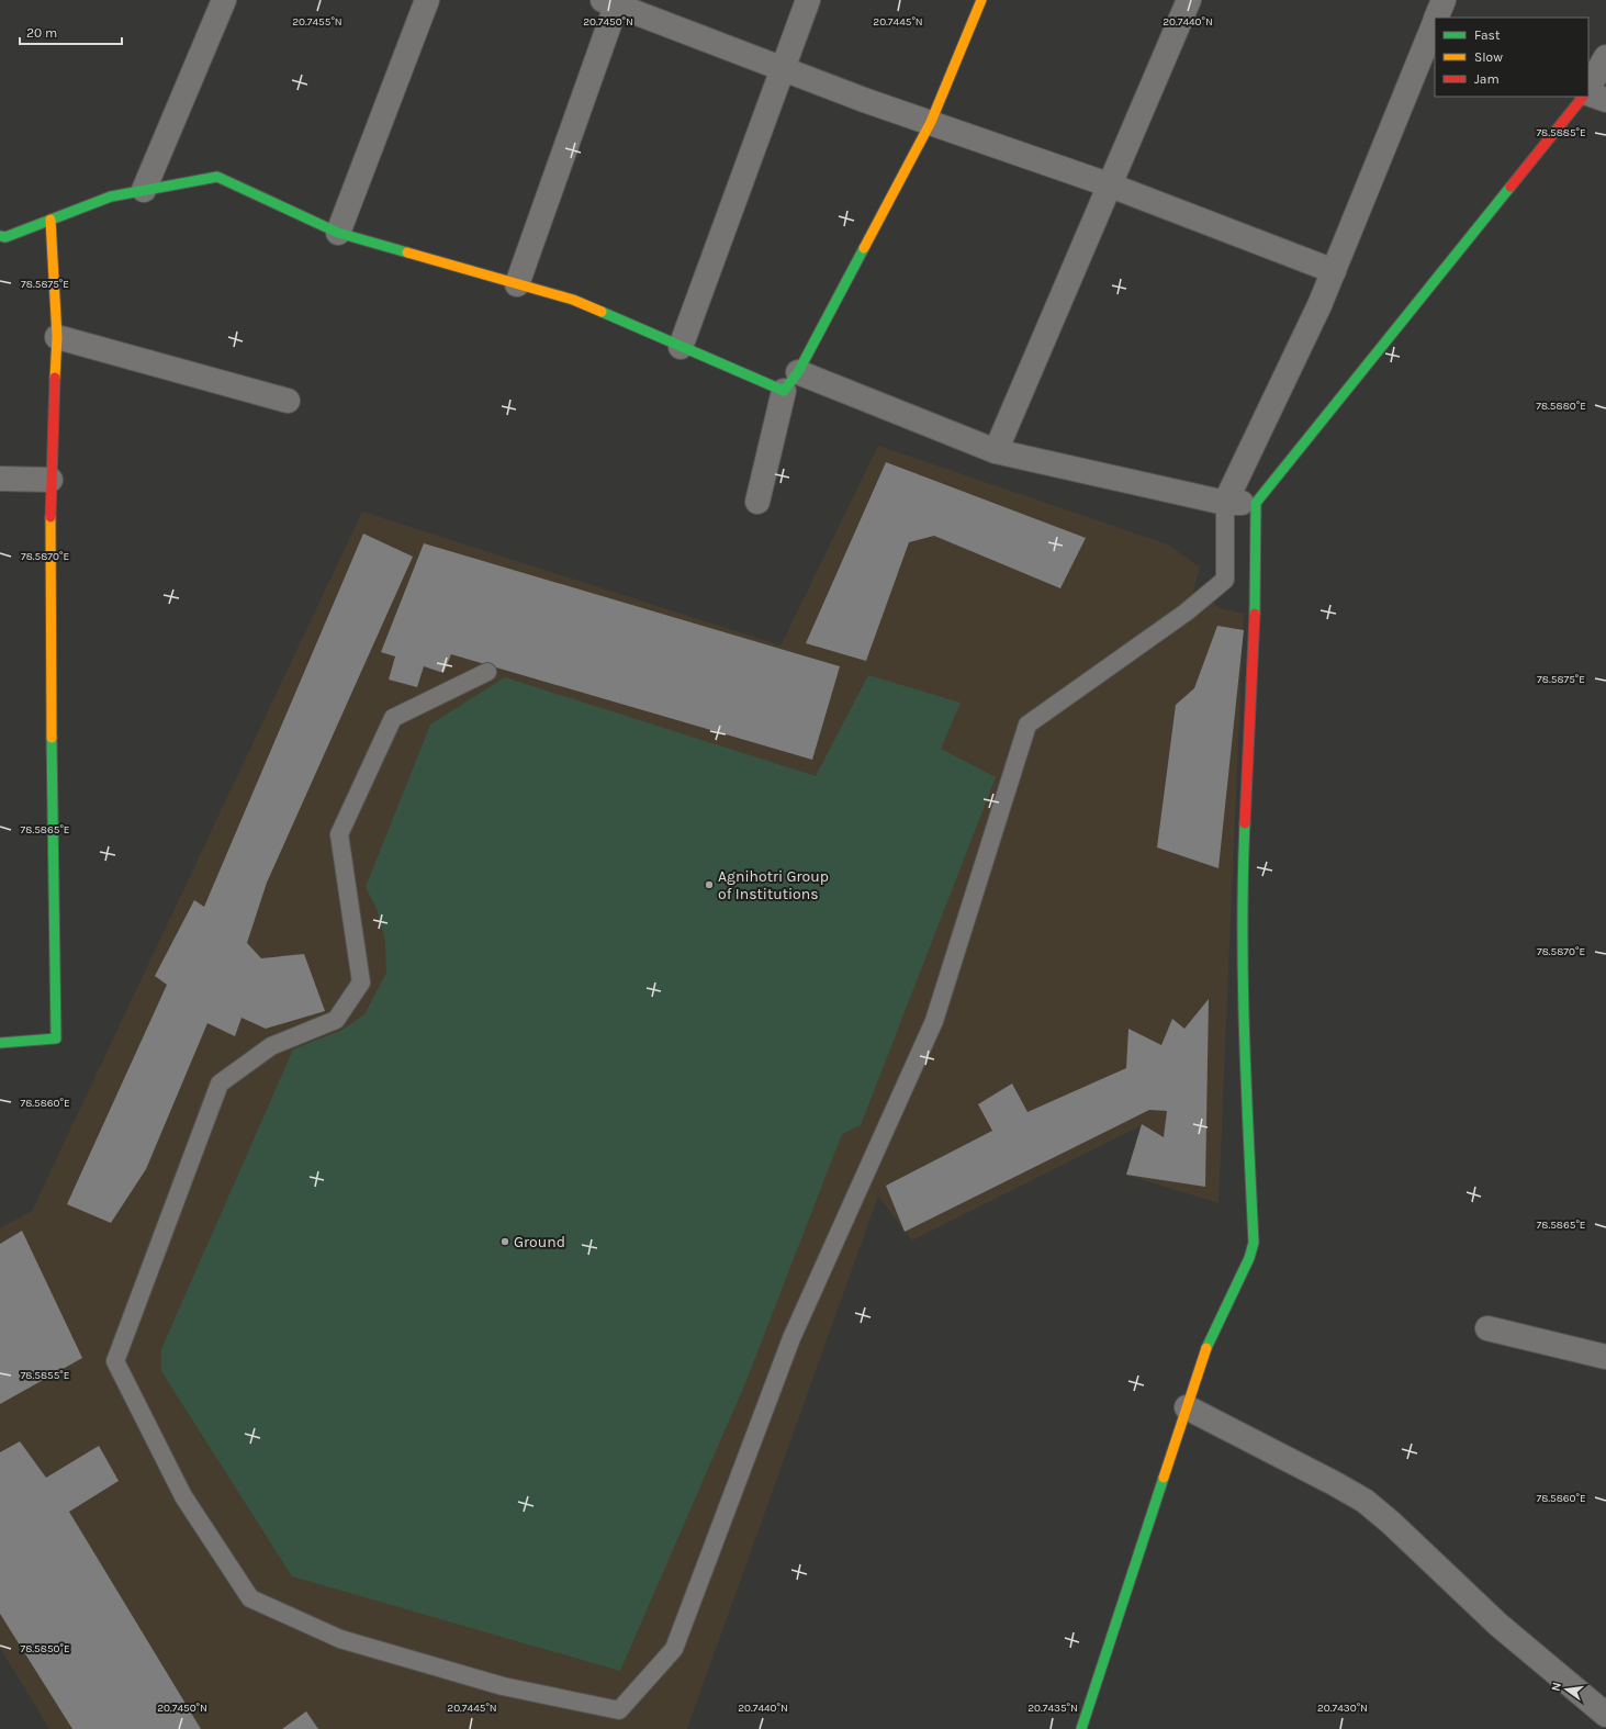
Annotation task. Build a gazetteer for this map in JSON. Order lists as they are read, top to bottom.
{
  "places": ["Agnihotri Group of Institutions", "Ground"],
  "legend": ["Fast", "Slow", "Jam"],
  "scale_bar": "20 m",
  "north": "left",
  "coordinates": [
    "20.7455°N",
    "20.7450°N",
    "20.7445°N",
    "20.7440°N",
    "78.5885°E",
    "78.5875°E",
    "78.5880°E",
    "78.5870°E",
    "78.5865°E",
    "78.5860°E",
    "78.5855°E",
    "78.5850°E",
    "20.7435°N",
    "20.7430°N"
  ]
}
